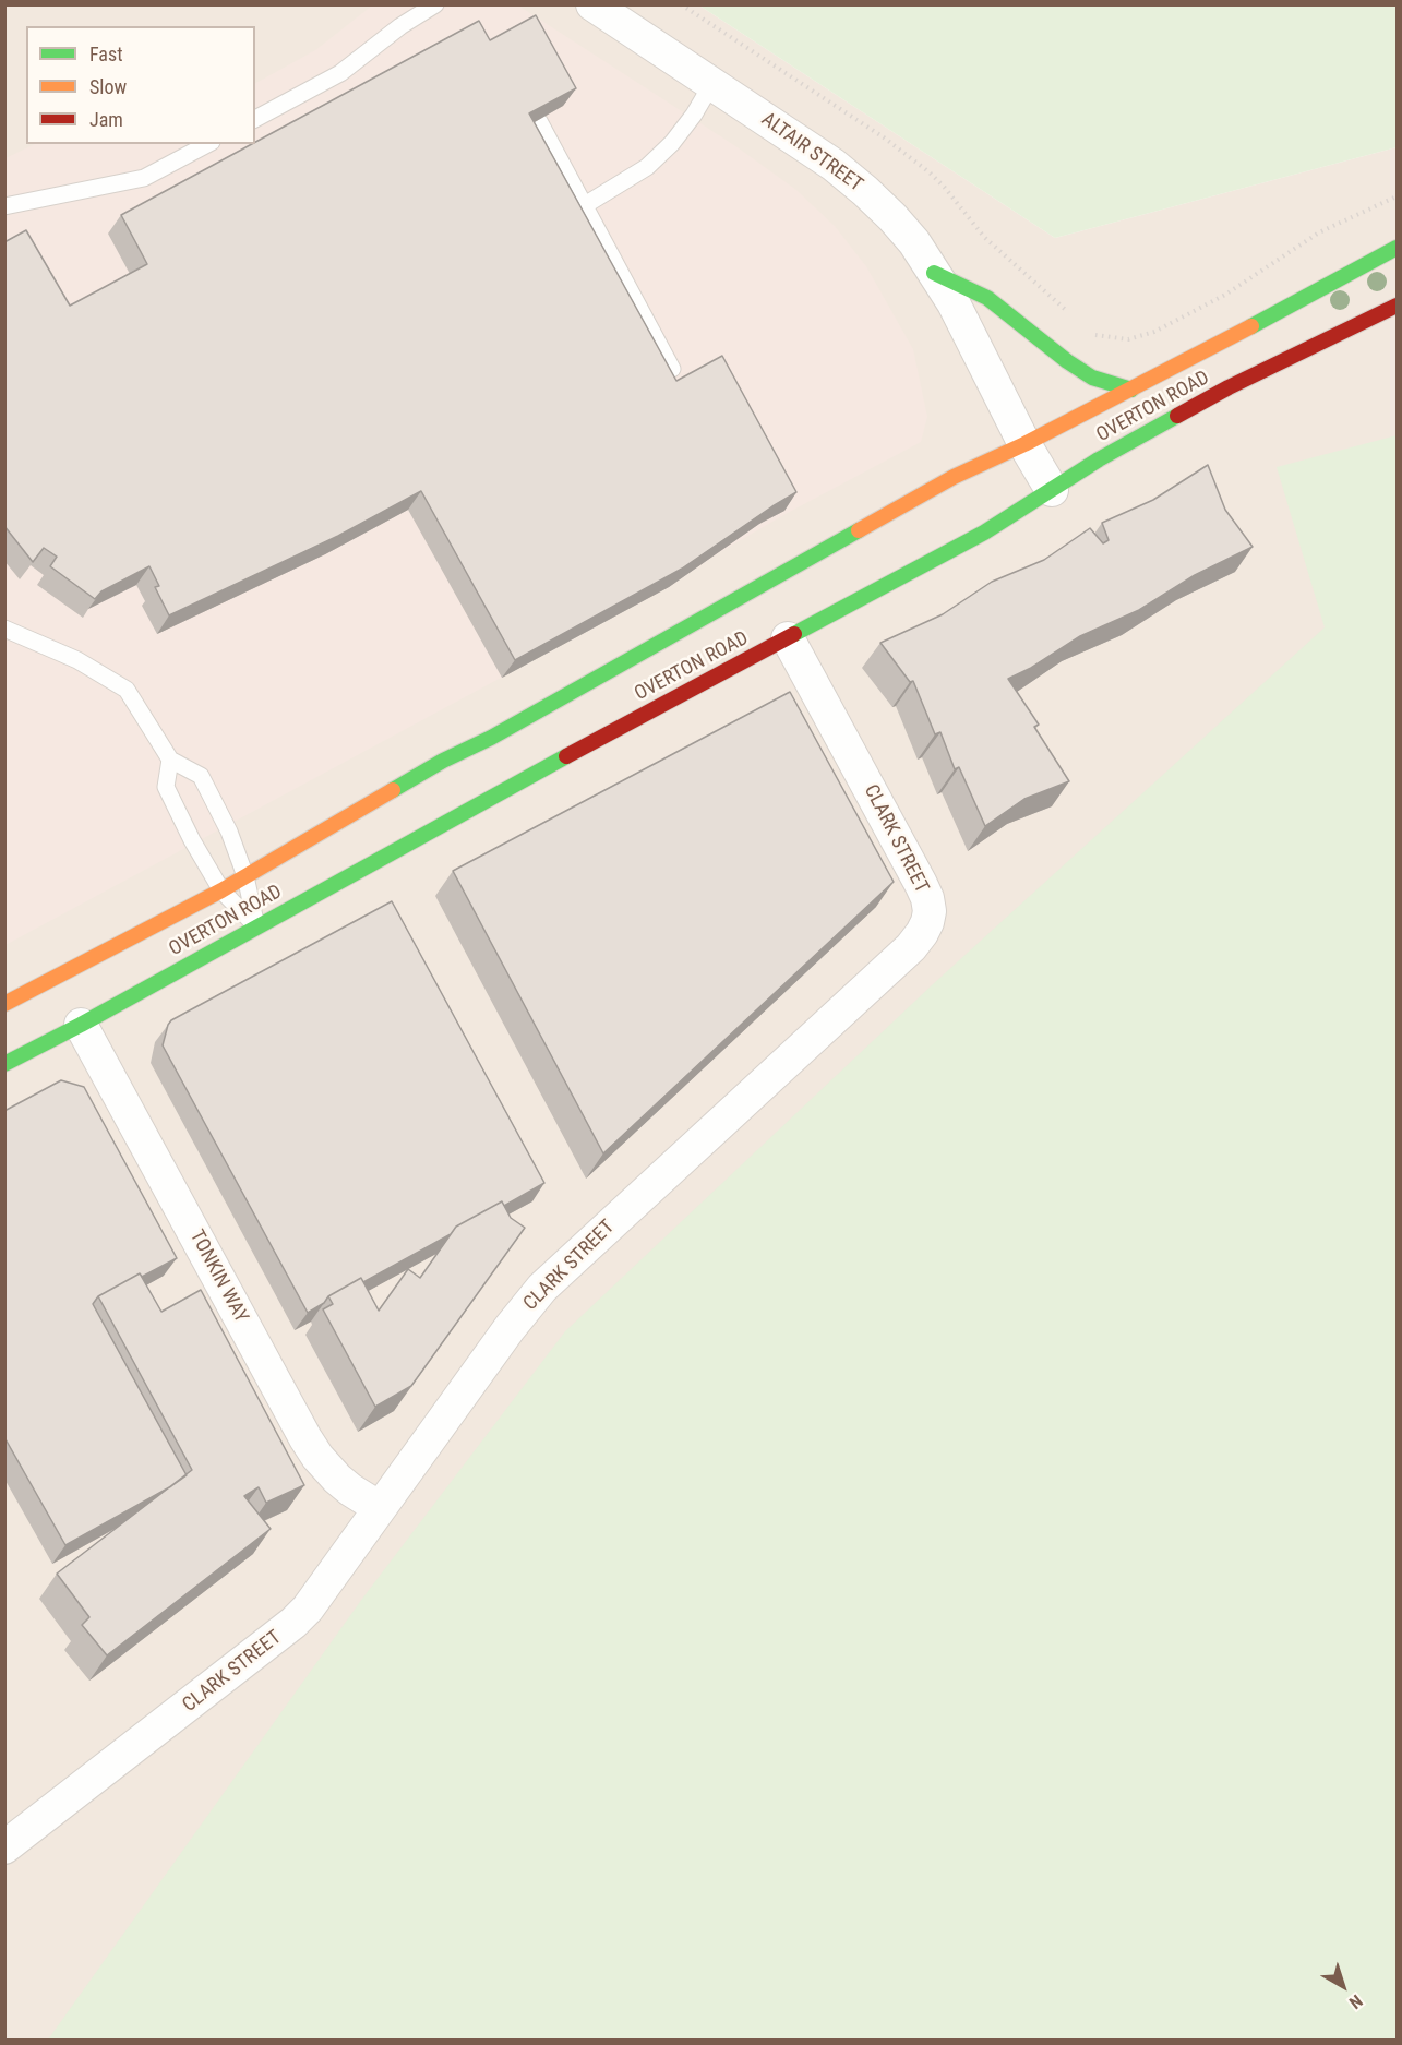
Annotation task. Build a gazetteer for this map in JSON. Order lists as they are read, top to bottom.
{
  "streets": {
    "street": [
      "ALTAIR STREET",
      "OVERTON ROAD",
      "CLARK STREET",
      "TONKIN WAY"
    ]
  },
  "crossings": [
    ["ALTAIR STREET", "OVERTON ROAD"],
    ["OVERTON ROAD", "CLARK STREET"],
    ["OVERTON ROAD", "TONKIN WAY"],
    ["CLARK STREET", "TONKIN WAY"]
  ],
  "legend": ["Fast", "Slow", "Jam"],
  "north": "bottom right"
}
